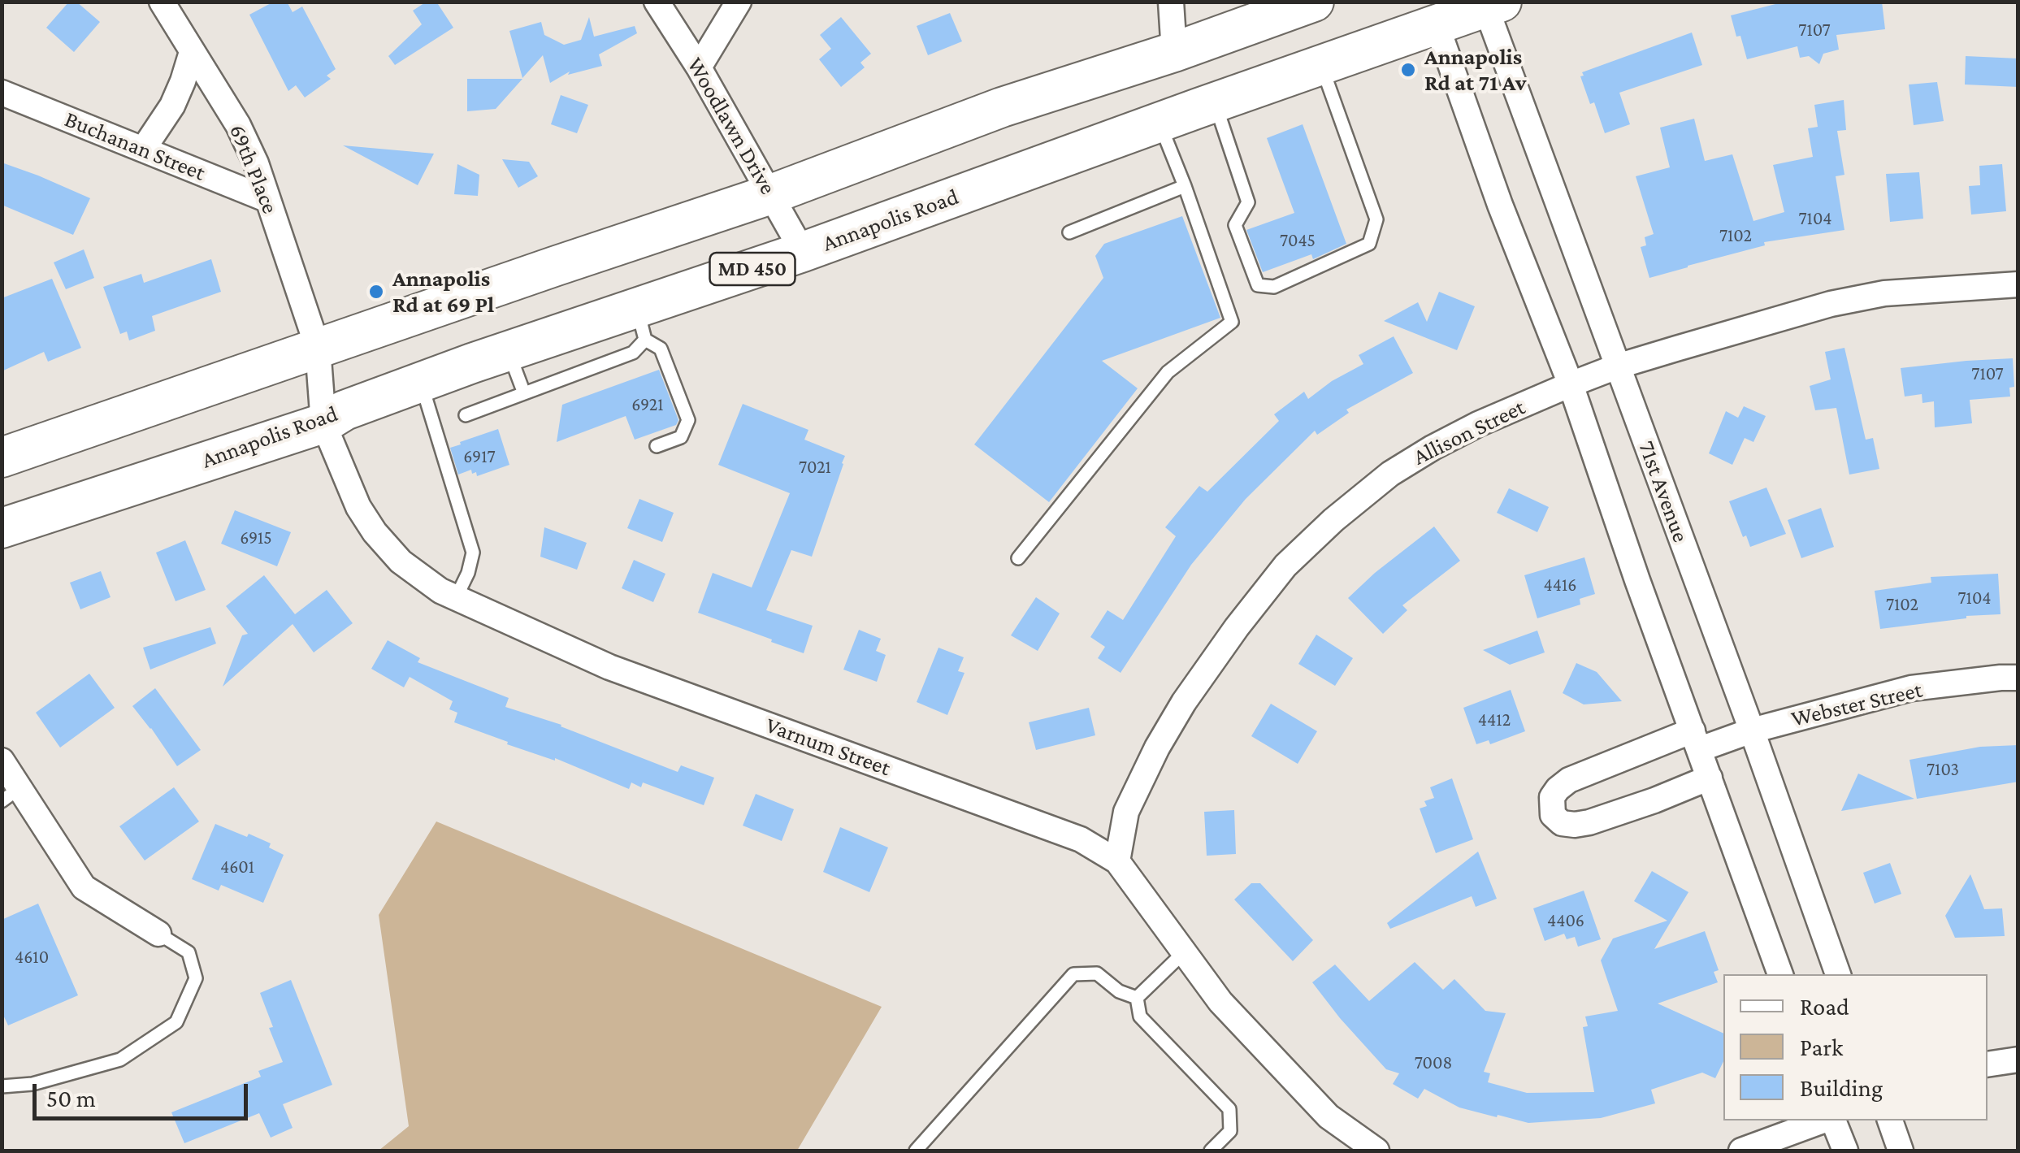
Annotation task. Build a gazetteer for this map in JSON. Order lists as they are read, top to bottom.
{
  "streets": {
    "main road": ["Annapolis Road", "MD 450"],
    "street": [
      "Woodlawn Drive",
      "Buchanan Street",
      "69th Place",
      "Allison Street",
      "71st Avenue",
      "Webster Street",
      "Varnum Street"
    ]
  },
  "crossings": [
    ["Woodlawn Drive", "Annapolis Road"],
    ["Buchanan Street", "69th Place"],
    ["69th Place", "Varnum Street"],
    ["Annapolis Road", "71st Avenue"],
    ["Annapolis Road", "Varnum Street"],
    ["Allison Street", "71st Avenue"],
    ["Allison Street", "Varnum Street"],
    ["71st Avenue", "Webster Street"]
  ],
  "places": ["Annapolis Rd at 71 Av", "Annapolis Rd at 69 Pl"],
  "house_numbers": [
    "7107",
    "7104",
    "7102",
    "7045",
    "7107",
    "6921",
    "6917",
    "7021",
    "6915",
    "4416",
    "7104",
    "7102",
    "4412",
    "7103",
    "4601",
    "4406",
    "4610",
    "7008"
  ],
  "legend": ["Road", "Park", "Building"],
  "scale_bar": "50 m"
}
